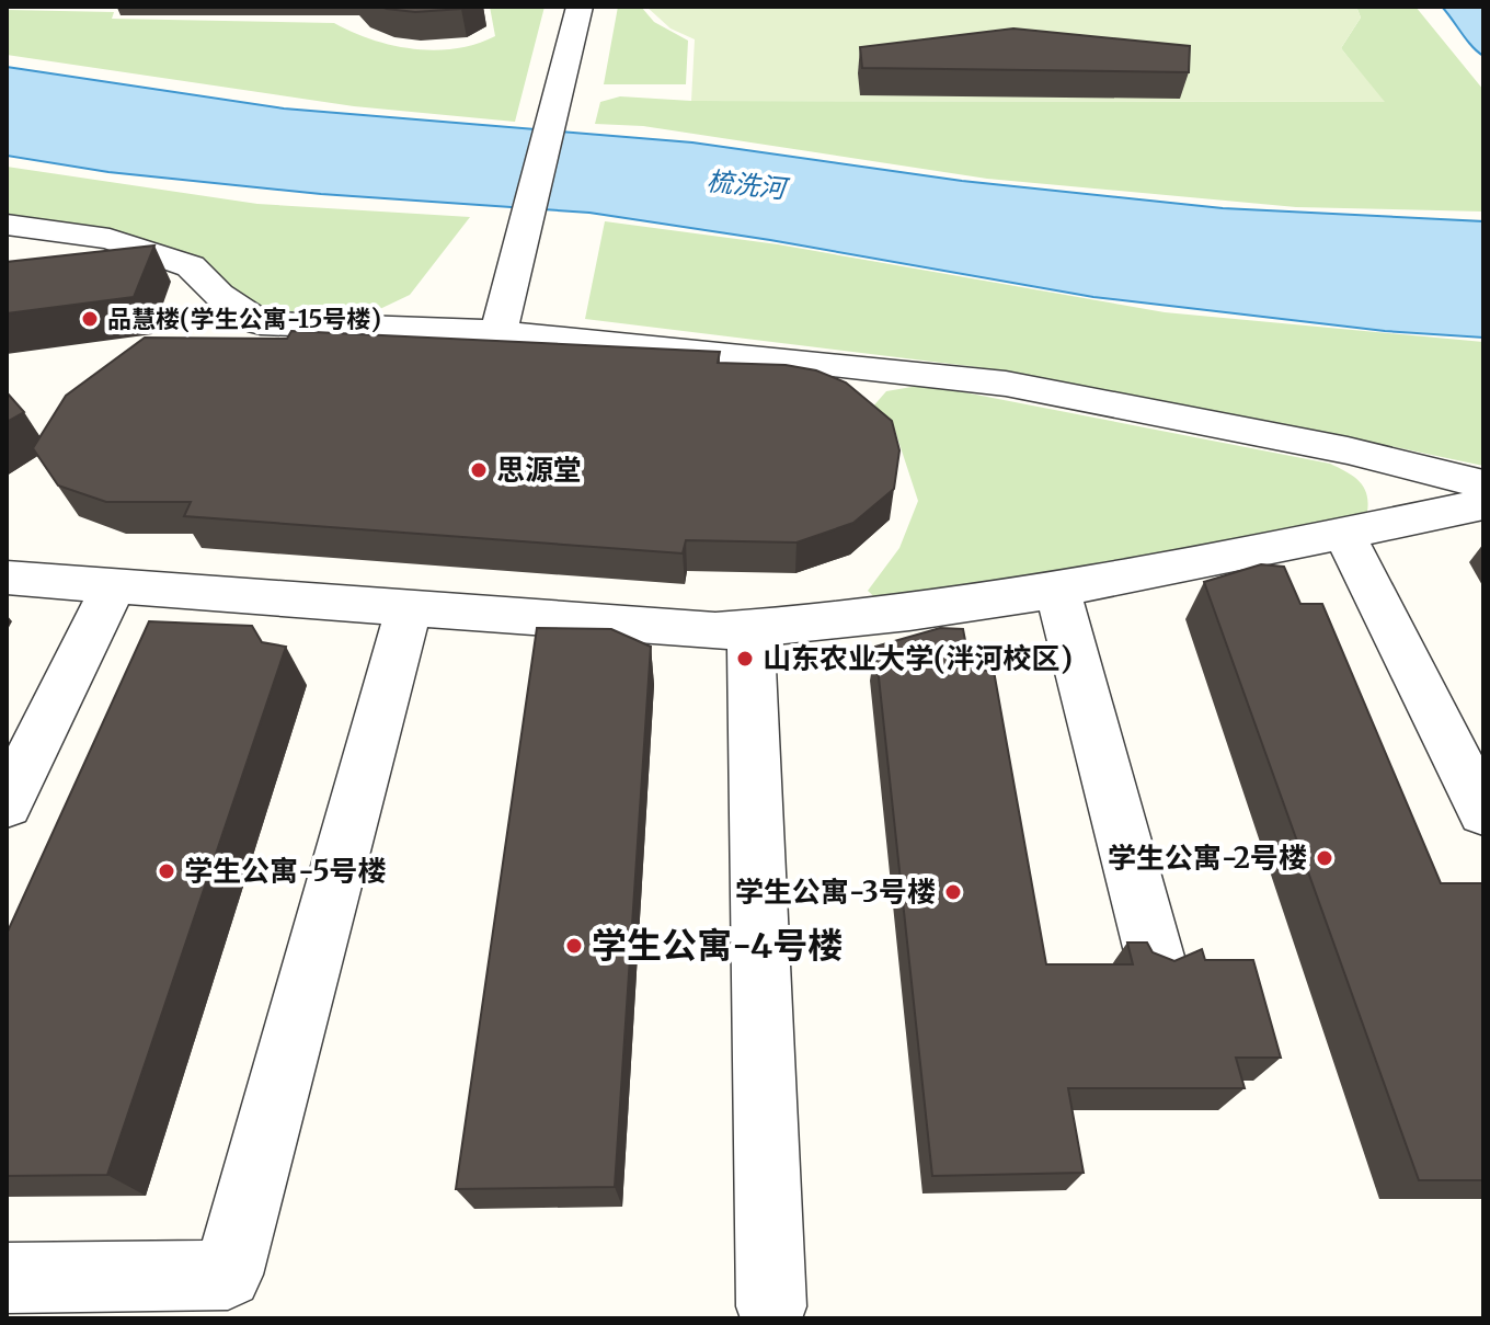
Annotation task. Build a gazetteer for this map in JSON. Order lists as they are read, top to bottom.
{
  "water": ["梳洗河"],
  "places": [
    "品慧楼(学生公寓-15号楼)",
    "思源堂",
    "山东农业大学(泮河校区)",
    "学生公寓-2号楼",
    "学生公寓-5号楼",
    "学生公寓-3号楼",
    "学生公寓-4号楼"
  ]
}
